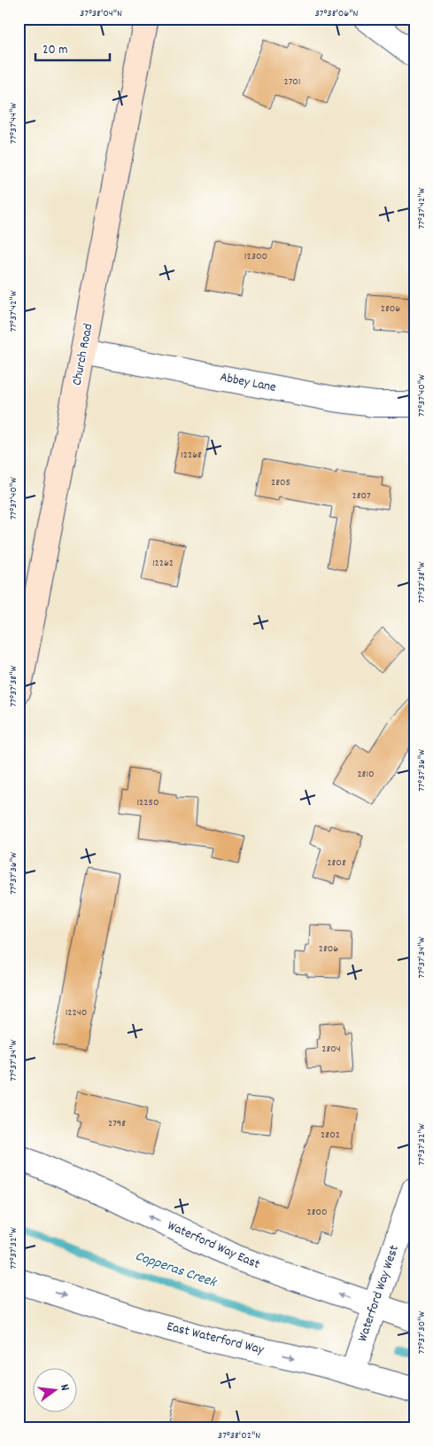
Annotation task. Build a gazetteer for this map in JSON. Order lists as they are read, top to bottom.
{
  "streets": {
    "main road": ["Church Road"],
    "street": [
      "Abbey Lane",
      "Waterford Way East",
      "Waterford Way West",
      "East Waterford Way"
    ]
  },
  "crossings": [
    ["Church Road", "Abbey Lane"],
    ["Waterford Way East", "Waterford Way West"],
    ["Waterford Way West", "East Waterford Way"]
  ],
  "one_way": ["Waterford Way East", "East Waterford Way"],
  "water": ["Copperas Creek"],
  "house_numbers": [
    "2701",
    "12300",
    "2806",
    "12268",
    "2805",
    "2807",
    "12262",
    "2810",
    "12250",
    "2808",
    "2806",
    "12240",
    "2804",
    "2798",
    "2802",
    "2800"
  ],
  "scale_bar": "20 m",
  "north": "right",
  "coordinates": [
    "37°38'04\"N",
    "37°38'06\"N",
    "77°37'44\"W",
    "77°37'42\"W",
    "77°37'40\"W",
    "77°37'38\"W",
    "77°37'36\"W",
    "77°37'34\"W",
    "77°37'32\"W",
    "77°37'30\"W",
    "37°38'02\"N"
  ]
}
